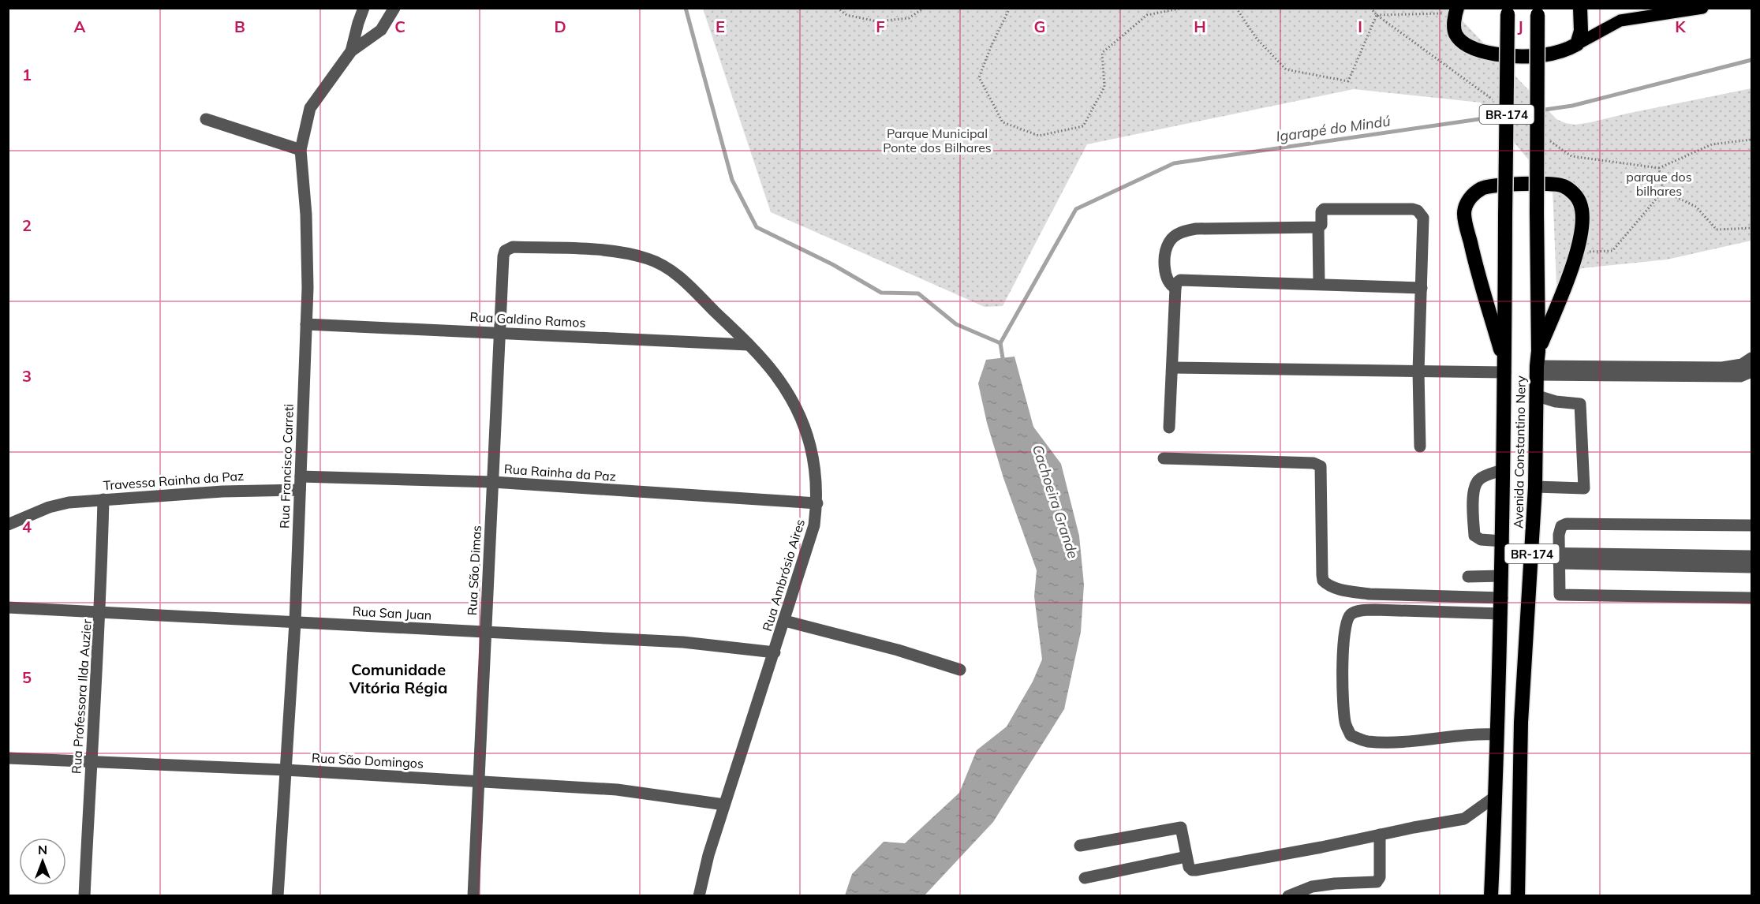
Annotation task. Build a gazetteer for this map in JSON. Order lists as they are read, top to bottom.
{
  "streets": {
    "highway": ["BR-174", "Avenida Constantino Nery"],
    "street": [
      "Rua Galdino Ramos",
      "Rua Francisco Carreti",
      "Rua Rainha da Paz",
      "Travessa Rainha da Paz",
      "Rua São Dimas",
      "Rua Ambrósio Aires",
      "Rua San Juan",
      "Rua Professora Ilda Auzier",
      "Rua São Domingos"
    ]
  },
  "crossings": [
    ["Rua Galdino Ramos", "Rua Francisco Carreti"],
    ["Rua Galdino Ramos", "Rua São Dimas"],
    ["Rua Galdino Ramos", "Rua Ambrósio Aires"],
    ["Rua Francisco Carreti", "Rua Rainha da Paz"],
    ["Rua Francisco Carreti", "Travessa Rainha da Paz"],
    ["Rua Francisco Carreti", "Rua San Juan"],
    ["Rua Francisco Carreti", "Rua São Domingos"],
    ["Rua Rainha da Paz", "Rua São Dimas"],
    ["Rua Rainha da Paz", "Rua Ambrósio Aires"],
    ["Travessa Rainha da Paz", "Rua Professora Ilda Auzier"],
    ["Rua São Dimas", "Rua Ambrósio Aires"],
    ["Rua São Dimas", "Rua San Juan"],
    ["Rua São Dimas", "Rua São Domingos"],
    ["Rua Ambrósio Aires", "Rua San Juan"],
    ["Rua Ambrósio Aires", "Rua São Domingos"],
    ["Rua San Juan", "Rua Professora Ilda Auzier"],
    ["Rua Professora Ilda Auzier", "Rua São Domingos"]
  ],
  "districts": ["Comunidade Vitória Régia"],
  "water": ["Igarapé do Mindú", "Cachoeira Grande"],
  "parks": ["Parque Municipal Ponte dos Bilhares", "parque dos bilhares"],
  "north": "top",
  "grid": {
    "columns": [
      "A",
      "B",
      "C",
      "D",
      "E",
      "F",
      "G",
      "H",
      "I",
      "J",
      "K"
    ],
    "rows": [
      "1",
      "2",
      "3",
      "4",
      "5"
    ]
  }
}
